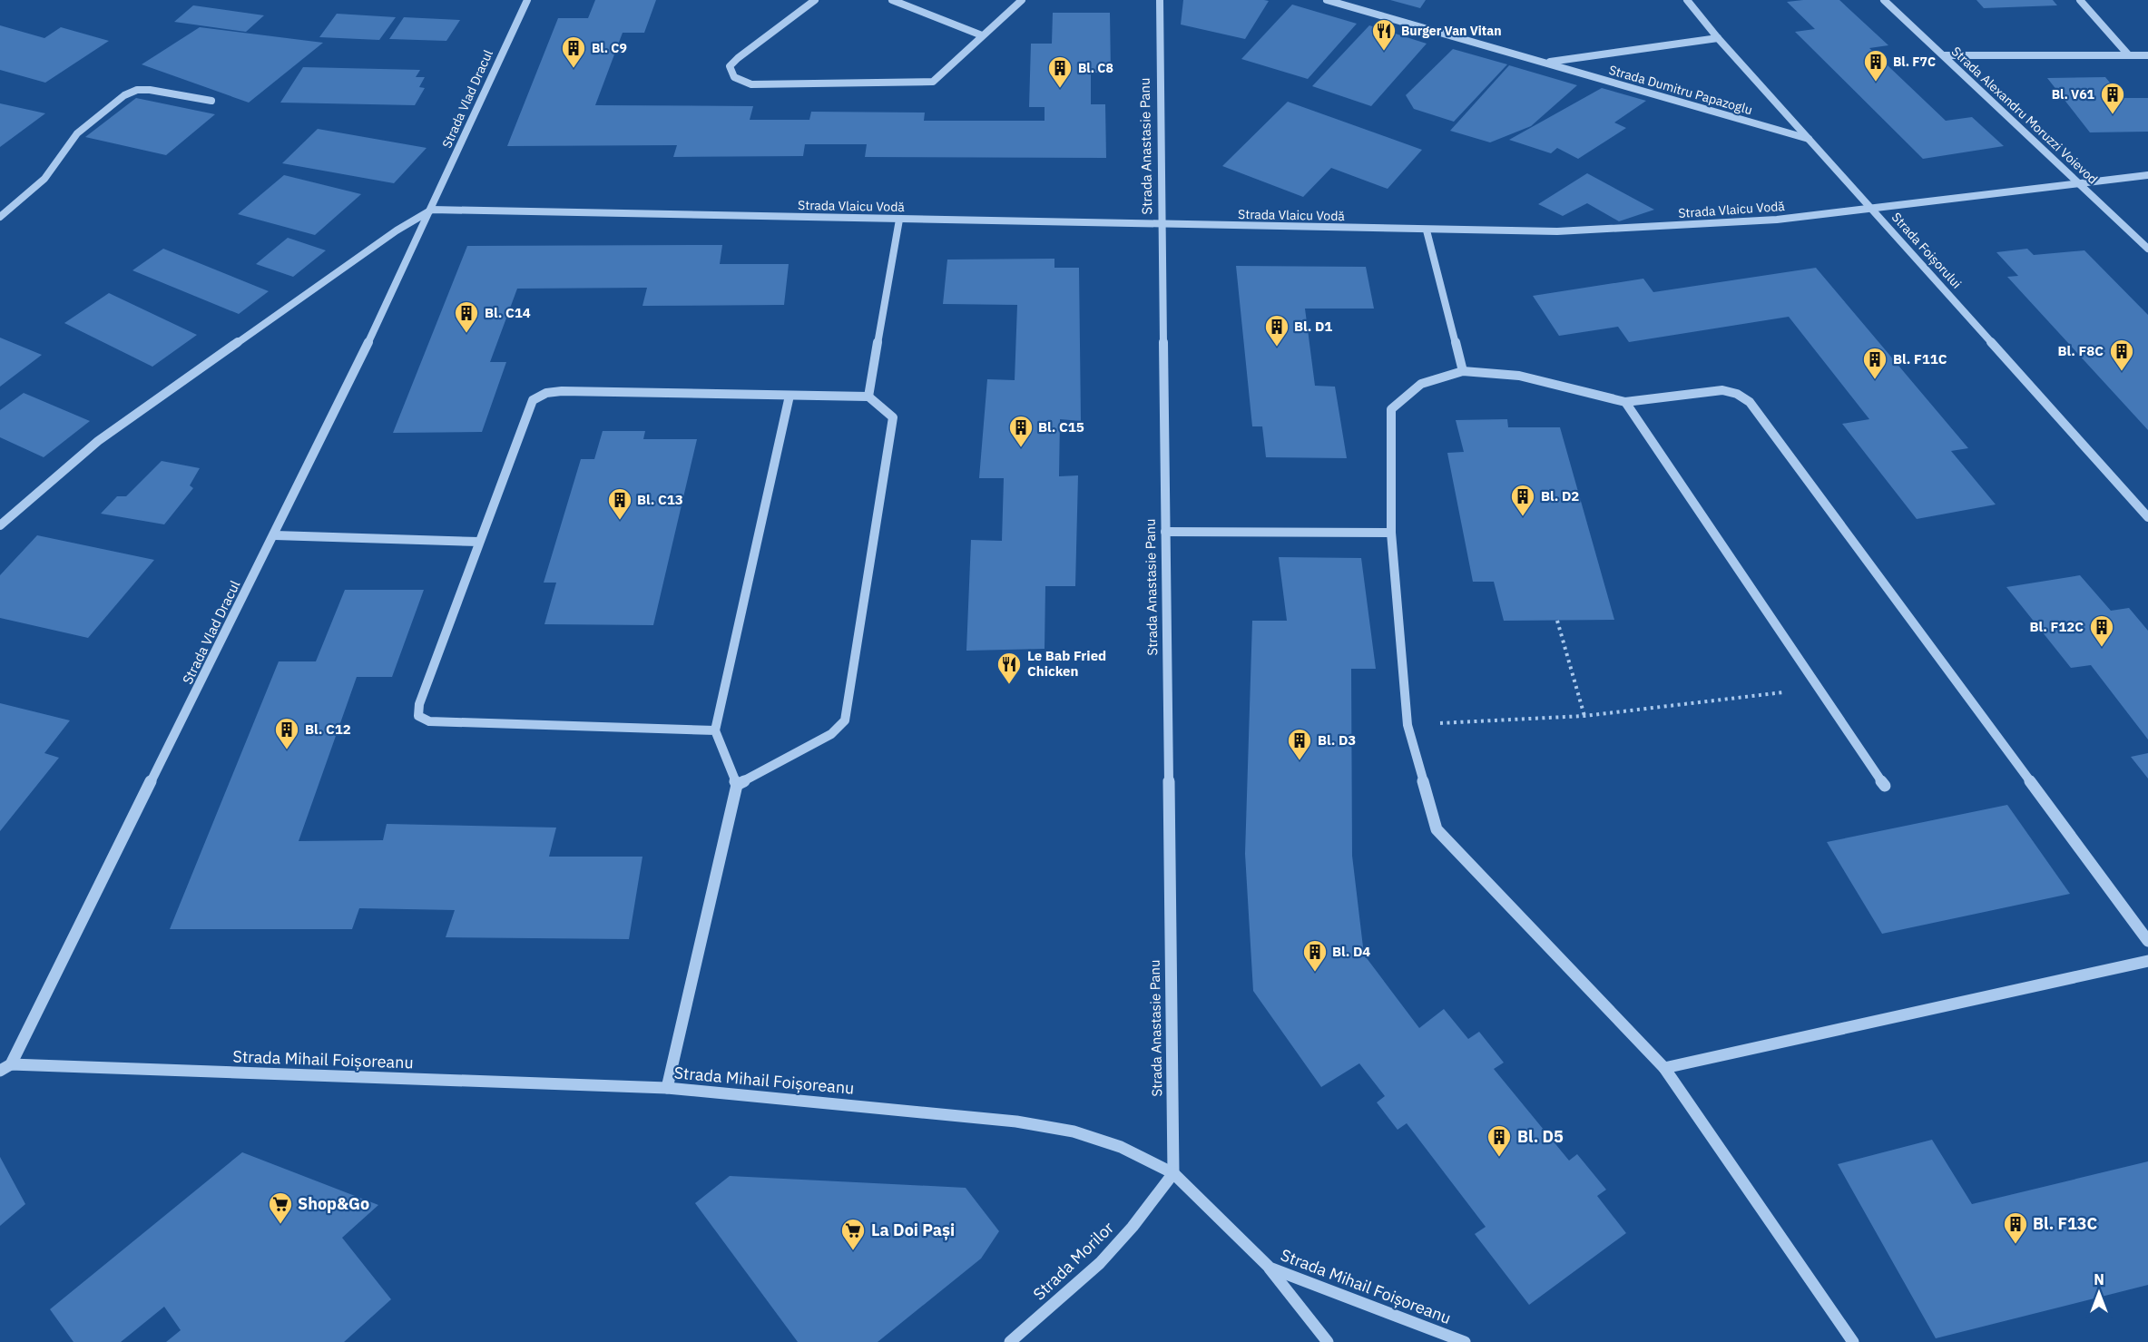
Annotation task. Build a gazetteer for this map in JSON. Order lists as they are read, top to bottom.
{
  "streets": {
    "street": [
      "Strada Dumitru Papazoglu",
      "Strada Vlad Dracul",
      "Strada Alexandru Moruzzi Voievod",
      "Strada Anastasie Panu",
      "Strada Vlaicu Vodă",
      "Strada Foișorului",
      "Strada Mihail Foișoreanu",
      "Strada Morilor"
    ]
  },
  "crossings": [
    ["Strada Dumitru Papazoglu", "Strada Foișorului"],
    ["Strada Vlad Dracul", "Strada Vlaicu Vodă"],
    ["Strada Vlad Dracul", "Strada Mihail Foișoreanu"],
    ["Strada Alexandru Moruzzi Voievod", "Strada Vlaicu Vodă"],
    ["Strada Anastasie Panu", "Strada Vlaicu Vodă"],
    ["Strada Anastasie Panu", "Strada Mihail Foișoreanu"],
    ["Strada Anastasie Panu", "Strada Morilor"],
    ["Strada Vlaicu Vodă", "Strada Foișorului"],
    ["Strada Mihail Foișoreanu", "Strada Morilor"]
  ],
  "places": {
    "restaurant": ["Burger Van Vitan", "Le Bab Fried Chicken"],
    "building": [
      "Bl. C9",
      "Bl. F7C",
      "Bl. C8",
      "Bl. V61",
      "Bl. C14",
      "Bl. D1",
      "Bl. F8C",
      "Bl. F11C",
      "Bl. C15",
      "Bl. D2",
      "Bl. C13",
      "Bl. F12C",
      "Bl. C12",
      "Bl. D3",
      "Bl. D4",
      "Bl. D5",
      "Bl. F13C"
    ],
    "supermarket": ["Shop&Go", "La Doi Pași"]
  },
  "north": "top"
}
